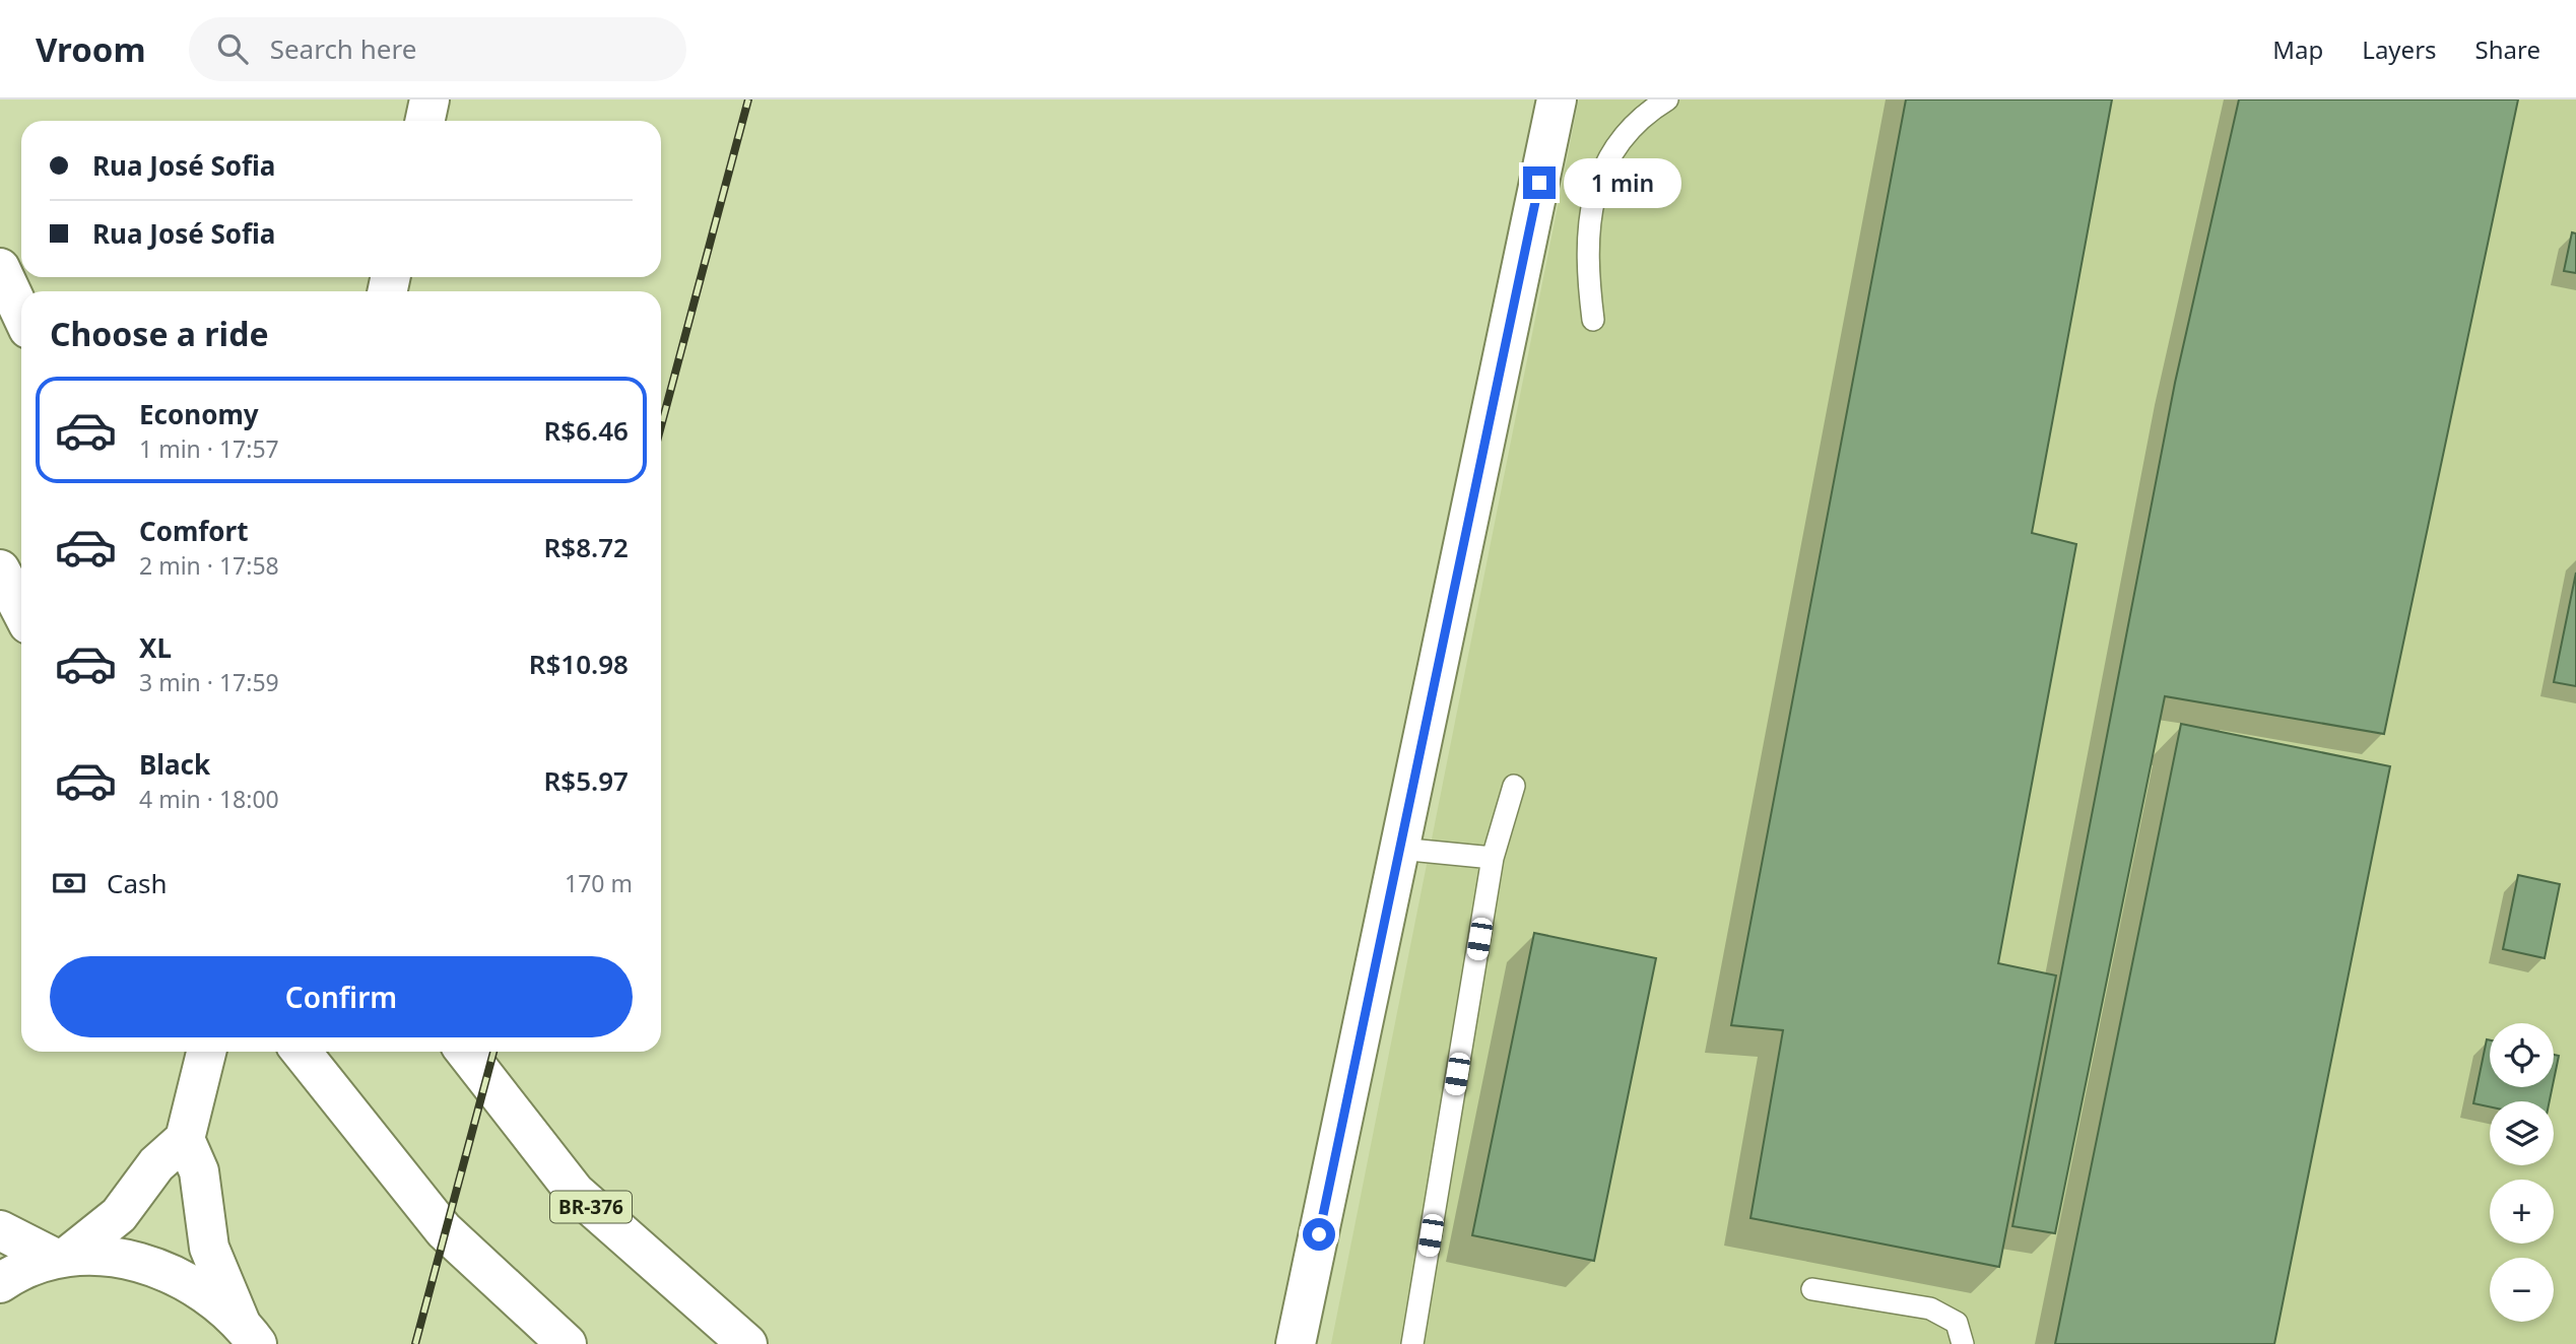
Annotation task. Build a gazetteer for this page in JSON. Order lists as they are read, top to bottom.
{
  "streets": {
    "main road": ["BR-376"]
  },
  "page": {
    "header": "Vroom",
    "search": "Search here",
    "nav": ["Map", "Layers", "Share"],
    "banner": ["Rua José Sofia", "Rua José Sofia"],
    "bubble": "1 min",
    "heading": "Choose a ride",
    "list": [
      {
        "name": "Economy",
        "note": "1 min · 17:57",
        "value": "R$6.46"
      },
      {
        "name": "Comfort",
        "note": "2 min · 17:58",
        "value": "R$8.72"
      },
      {
        "name": "XL",
        "note": "3 min · 17:59",
        "value": "R$10.98"
      },
      {
        "name": "Black",
        "note": "4 min · 18:00",
        "value": "R$5.97"
      }
    ],
    "pay": ["Cash", "170 m"],
    "buttons": "Confirm",
    "map_buttons": ["+", "−"]
  }
}
